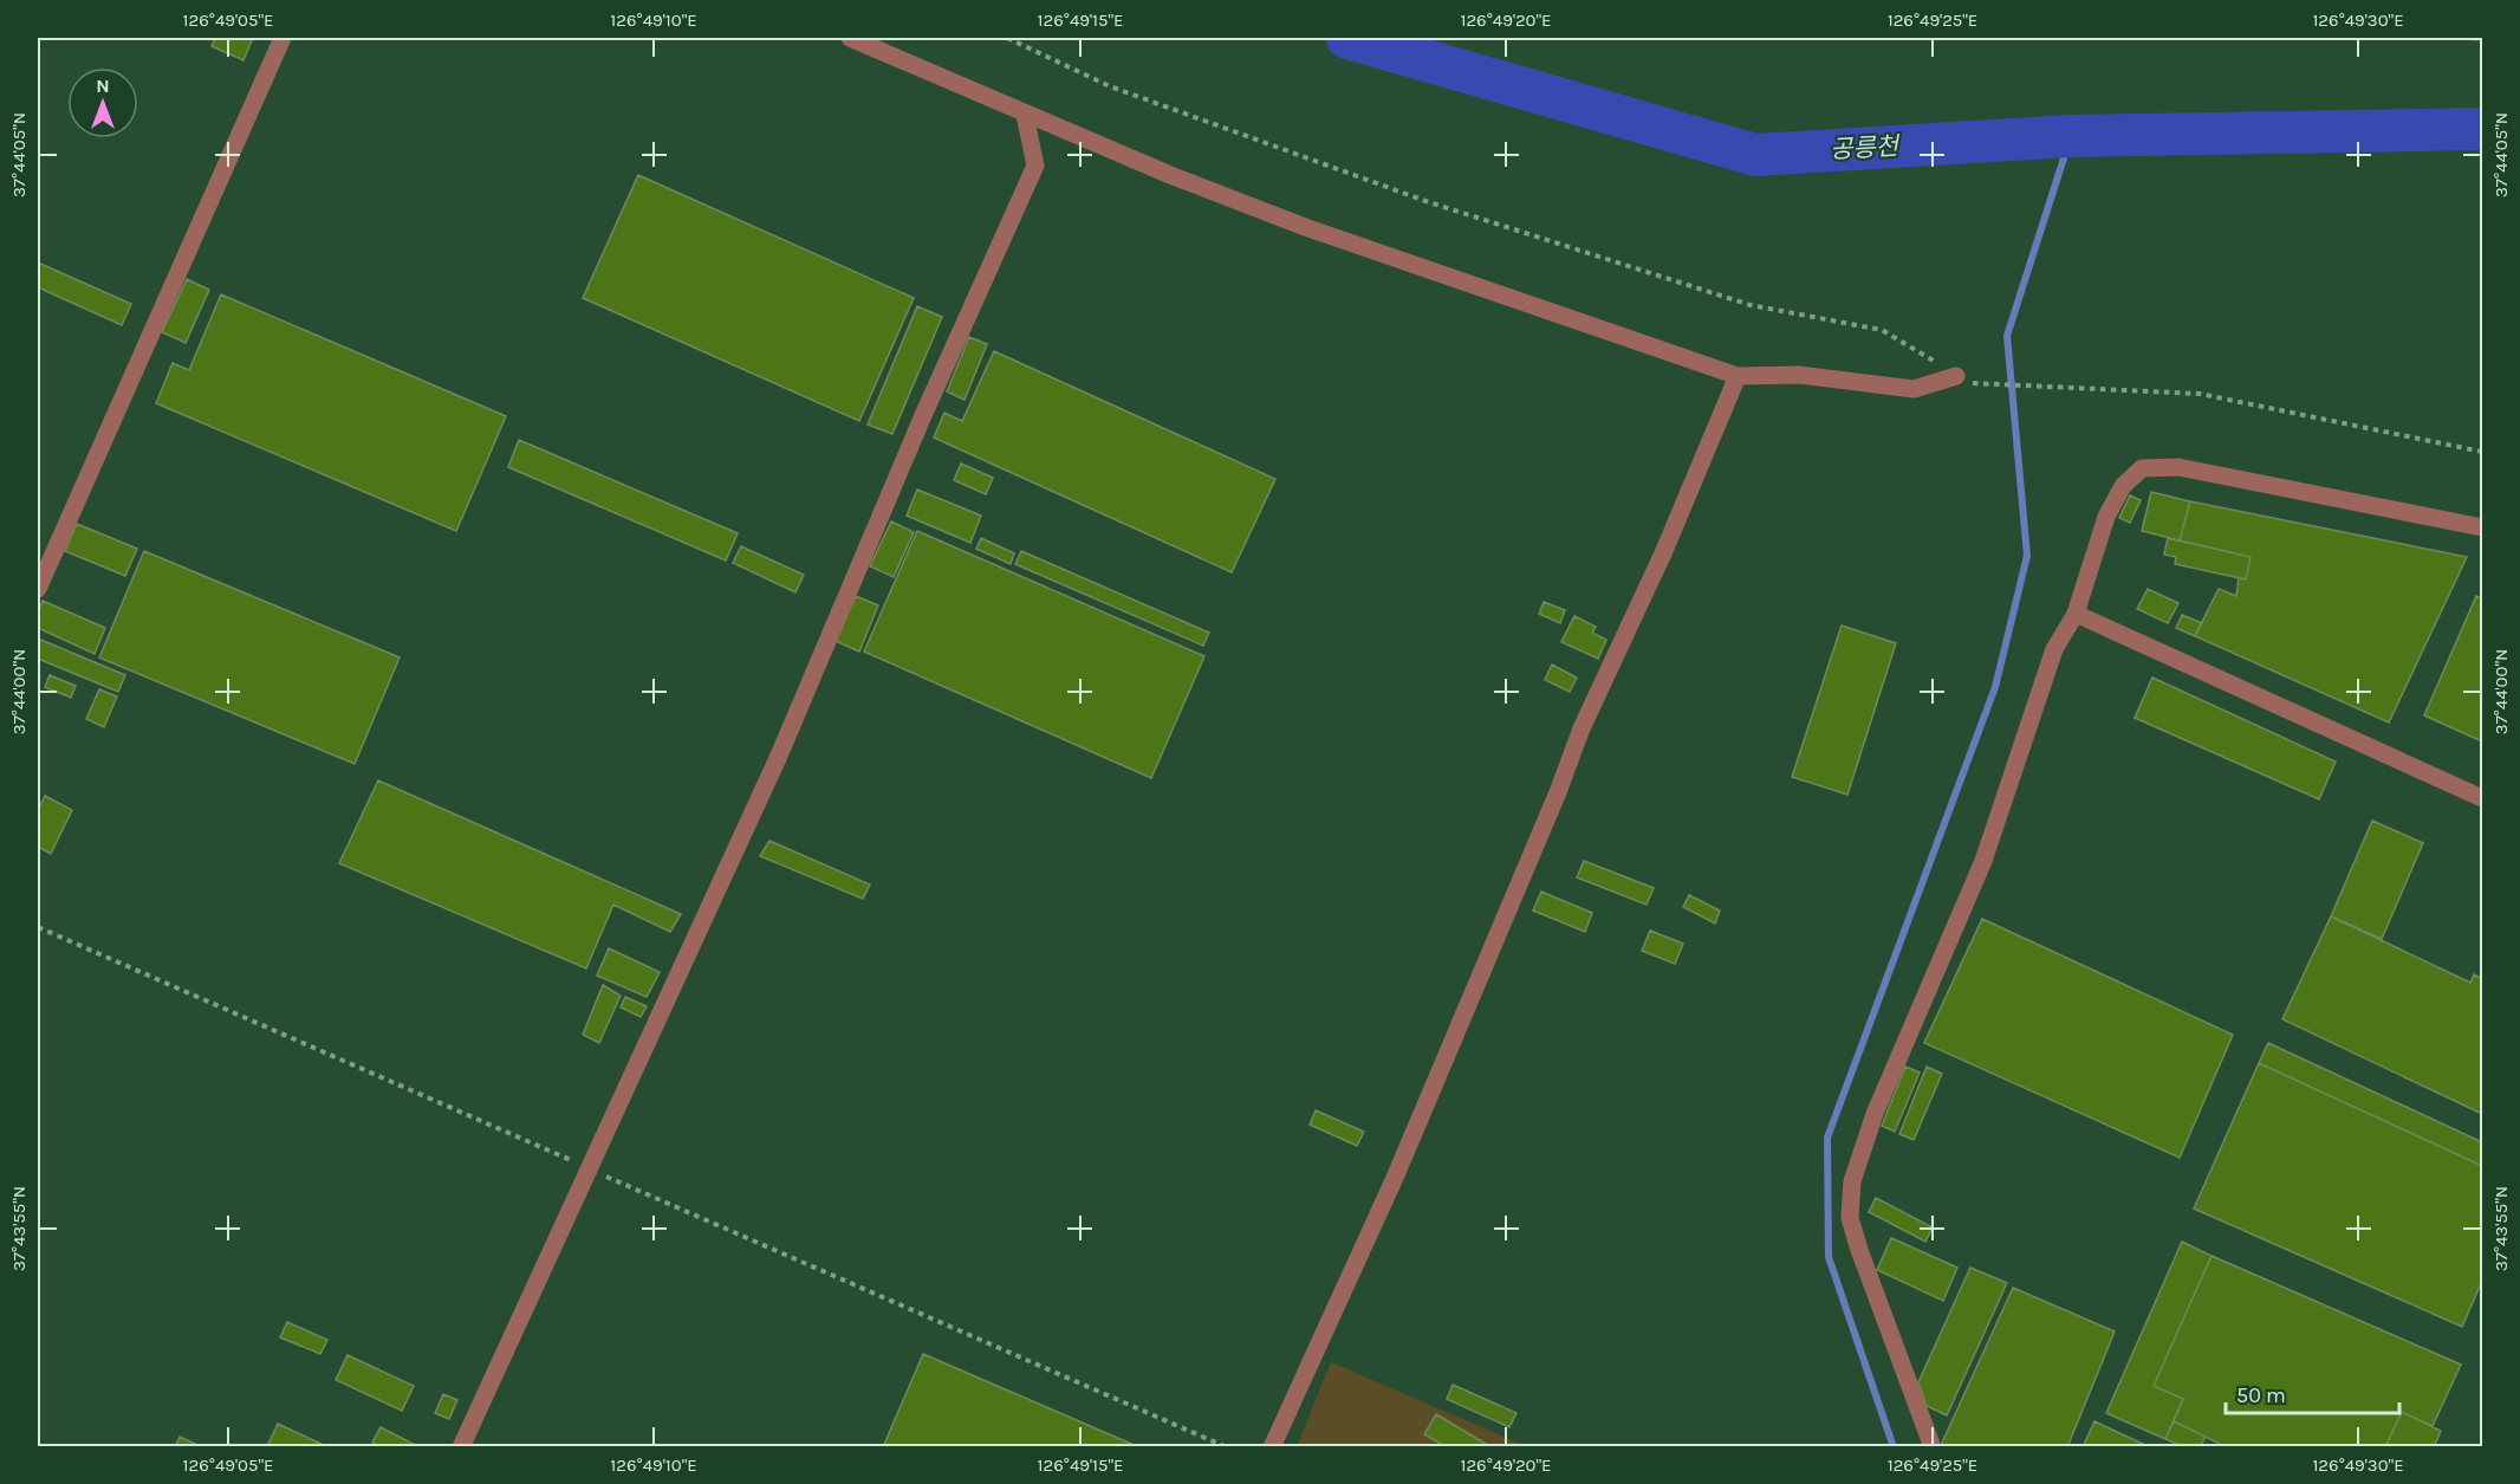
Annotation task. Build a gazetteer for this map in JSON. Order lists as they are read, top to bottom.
{
  "water": ["공릉천"],
  "scale_bar": "50 m",
  "north": "top",
  "coordinates": [
    "126°49'05\"E",
    "126°49'10\"E",
    "126°49'15\"E",
    "126°49'20\"E",
    "126°49'25\"E",
    "126°49'30\"E",
    "37°44'05\"N",
    "37°44'00\"N",
    "37°43'55\"N"
  ]
}
